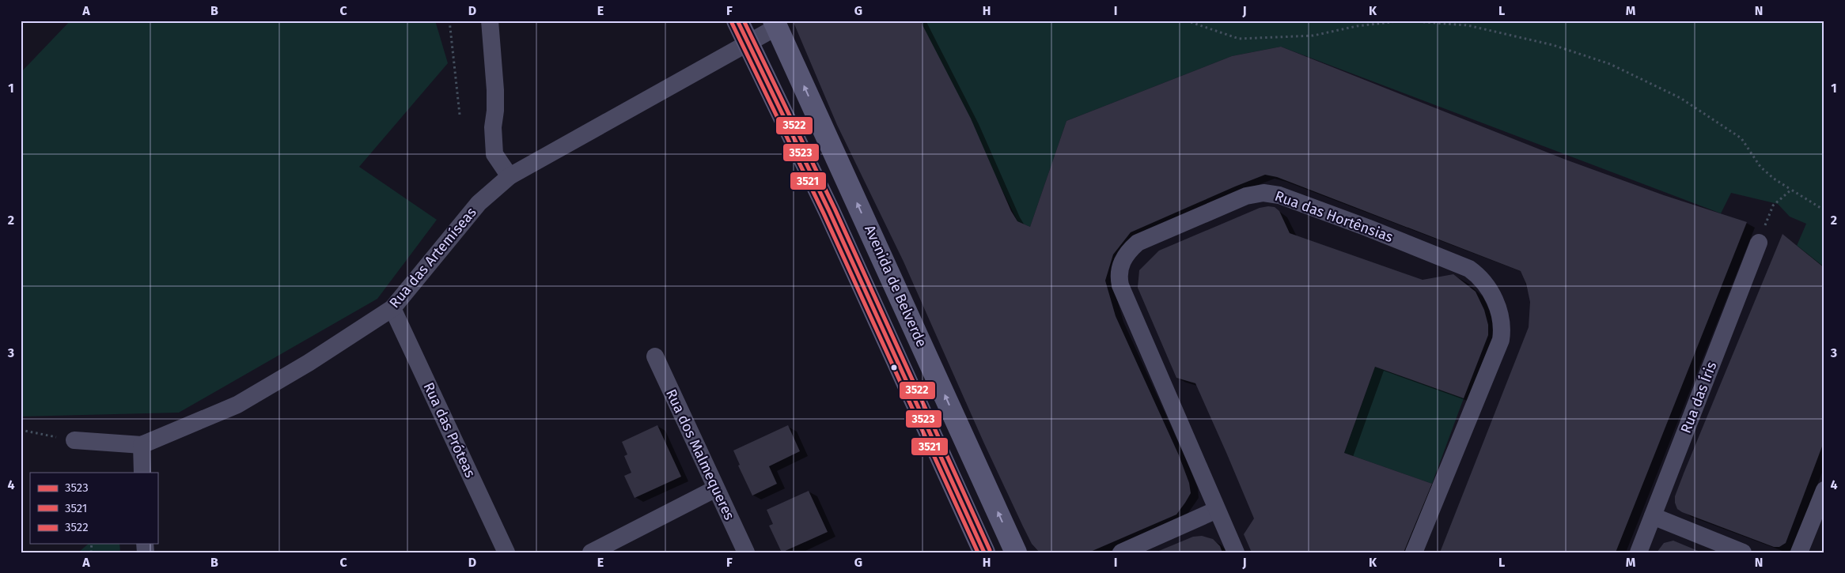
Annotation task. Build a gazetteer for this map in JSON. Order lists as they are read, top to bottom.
{
  "streets": {
    "main road": ["Avenida de Belverde"],
    "street": [
      "Rua das Hortênsias",
      "Rua das Artemíseas",
      "Rua das Íris",
      "Rua das Próteas",
      "Rua dos Malmequeres"
    ]
  },
  "crossings": [
    ["Rua das Artemíseas", "Avenida de Belverde"],
    ["Rua das Artemíseas", "Rua das Próteas"]
  ],
  "lines": ["transit line 3523", "transit line 3522", "transit line 3521"],
  "legend": ["3523", "3521", "3522"],
  "grid": {
    "columns": [
      "A",
      "B",
      "C",
      "D",
      "E",
      "F",
      "G",
      "H",
      "I",
      "J",
      "K",
      "L",
      "M",
      "N"
    ],
    "rows": [
      "1",
      "2",
      "3",
      "4"
    ]
  }
}
